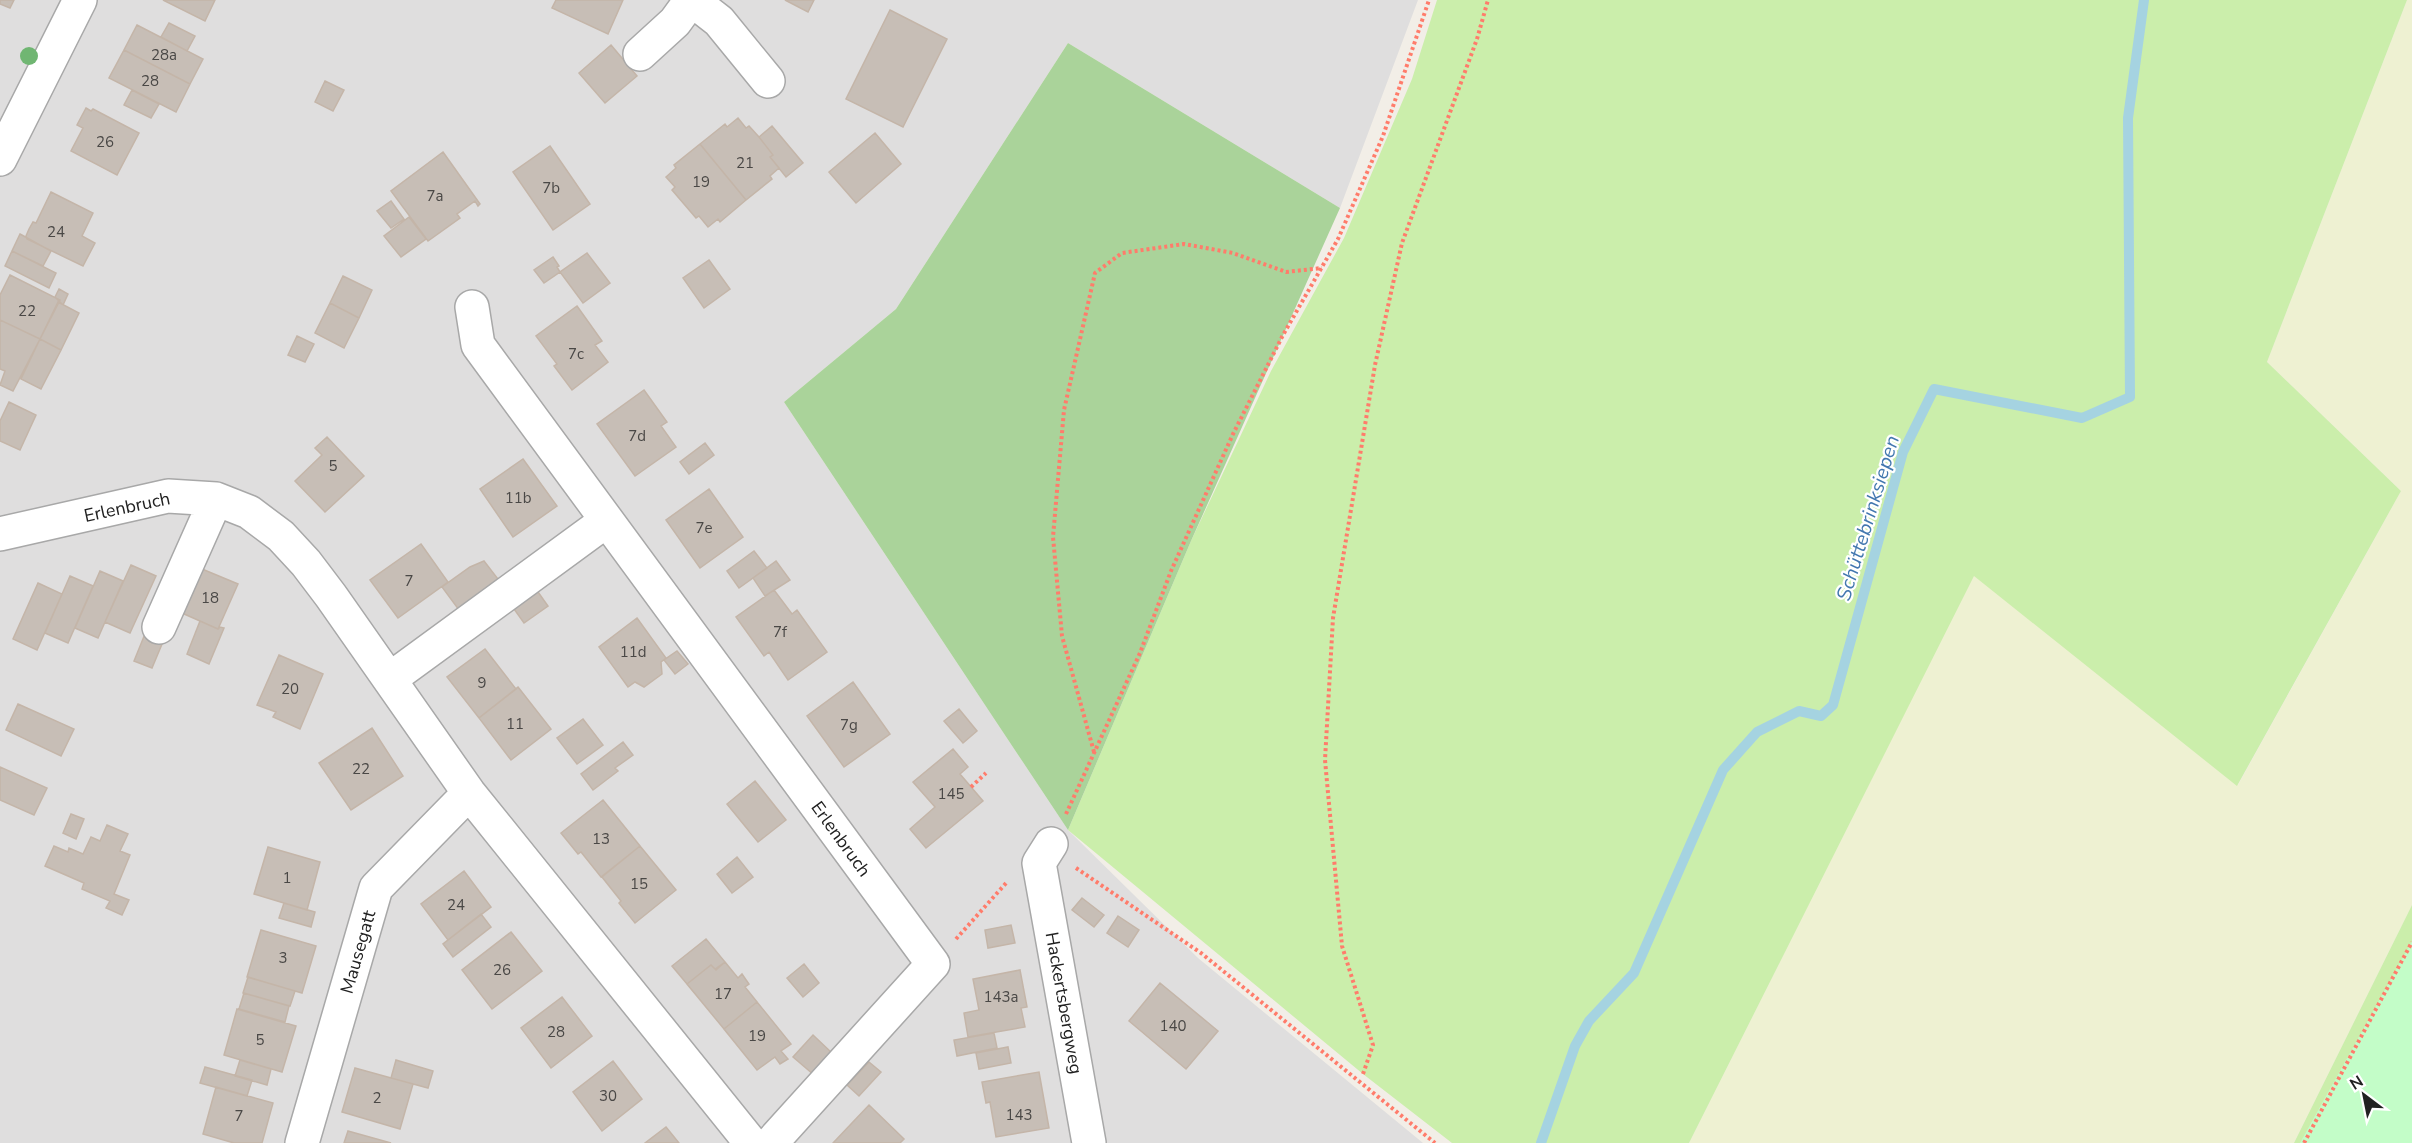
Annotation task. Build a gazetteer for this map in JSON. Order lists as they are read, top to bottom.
{
  "streets": {
    "street": ["Erlenbruch", "Mausegatt", "Hackertsbergweg"]
  },
  "crossings": [
    ["Erlenbruch", "Mausegatt"]
  ],
  "water": ["Schüttebrinksiepen"],
  "house_numbers": [
    "28a",
    "28",
    "26",
    "21",
    "19",
    "7b",
    "7a",
    "24",
    "22",
    "7c",
    "7d",
    "5",
    "11b",
    "7e",
    "7",
    "18",
    "7f",
    "11d",
    "9",
    "20",
    "11",
    "7g",
    "22",
    "145",
    "13",
    "1",
    "15",
    "24",
    "3",
    "26",
    "17",
    "143a",
    "140",
    "28",
    "19",
    "5",
    "30",
    "2",
    "143",
    "7"
  ],
  "north": "top left"
}
